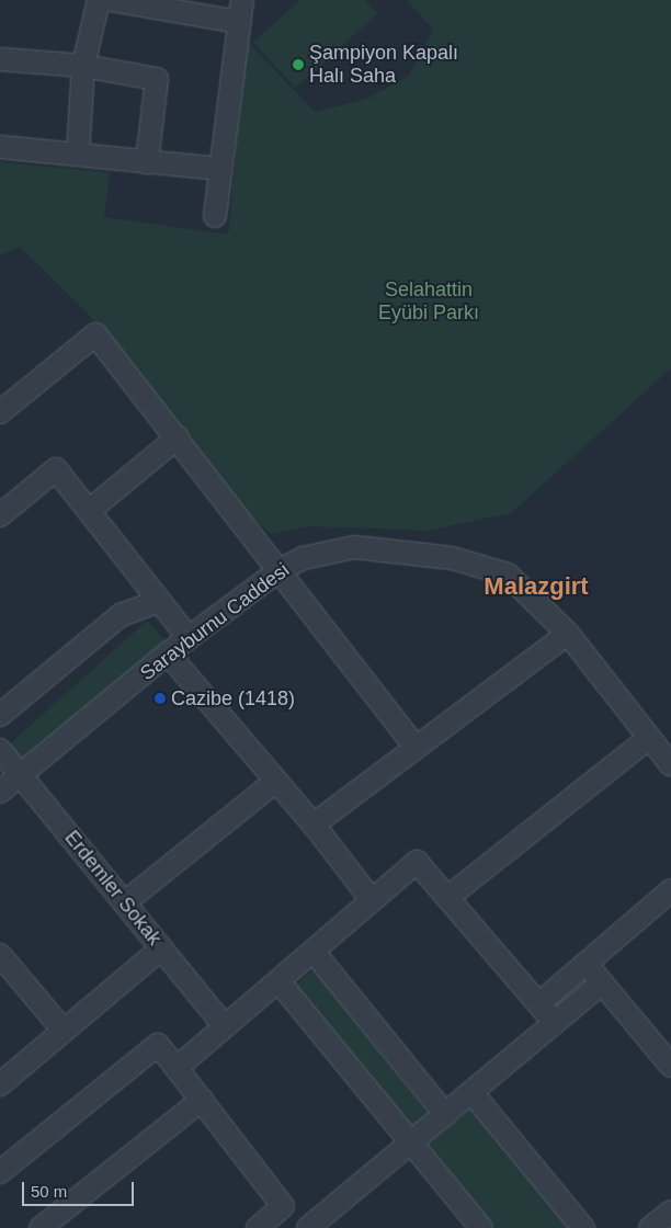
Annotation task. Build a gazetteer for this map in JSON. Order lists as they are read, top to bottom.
{
  "streets": {
    "street": ["Sarayburnu Caddesi", "Erdemler Sokak"]
  },
  "crossings": [
    ["Sarayburnu Caddesi", "Erdemler Sokak"]
  ],
  "districts": ["Malazgirt"],
  "parks": ["Selahattin Eyübi Parkı"],
  "places": ["Şampiyon Kapalı Halı Saha", "Cazibe (1418)"],
  "scale_bar": "50 m"
}
